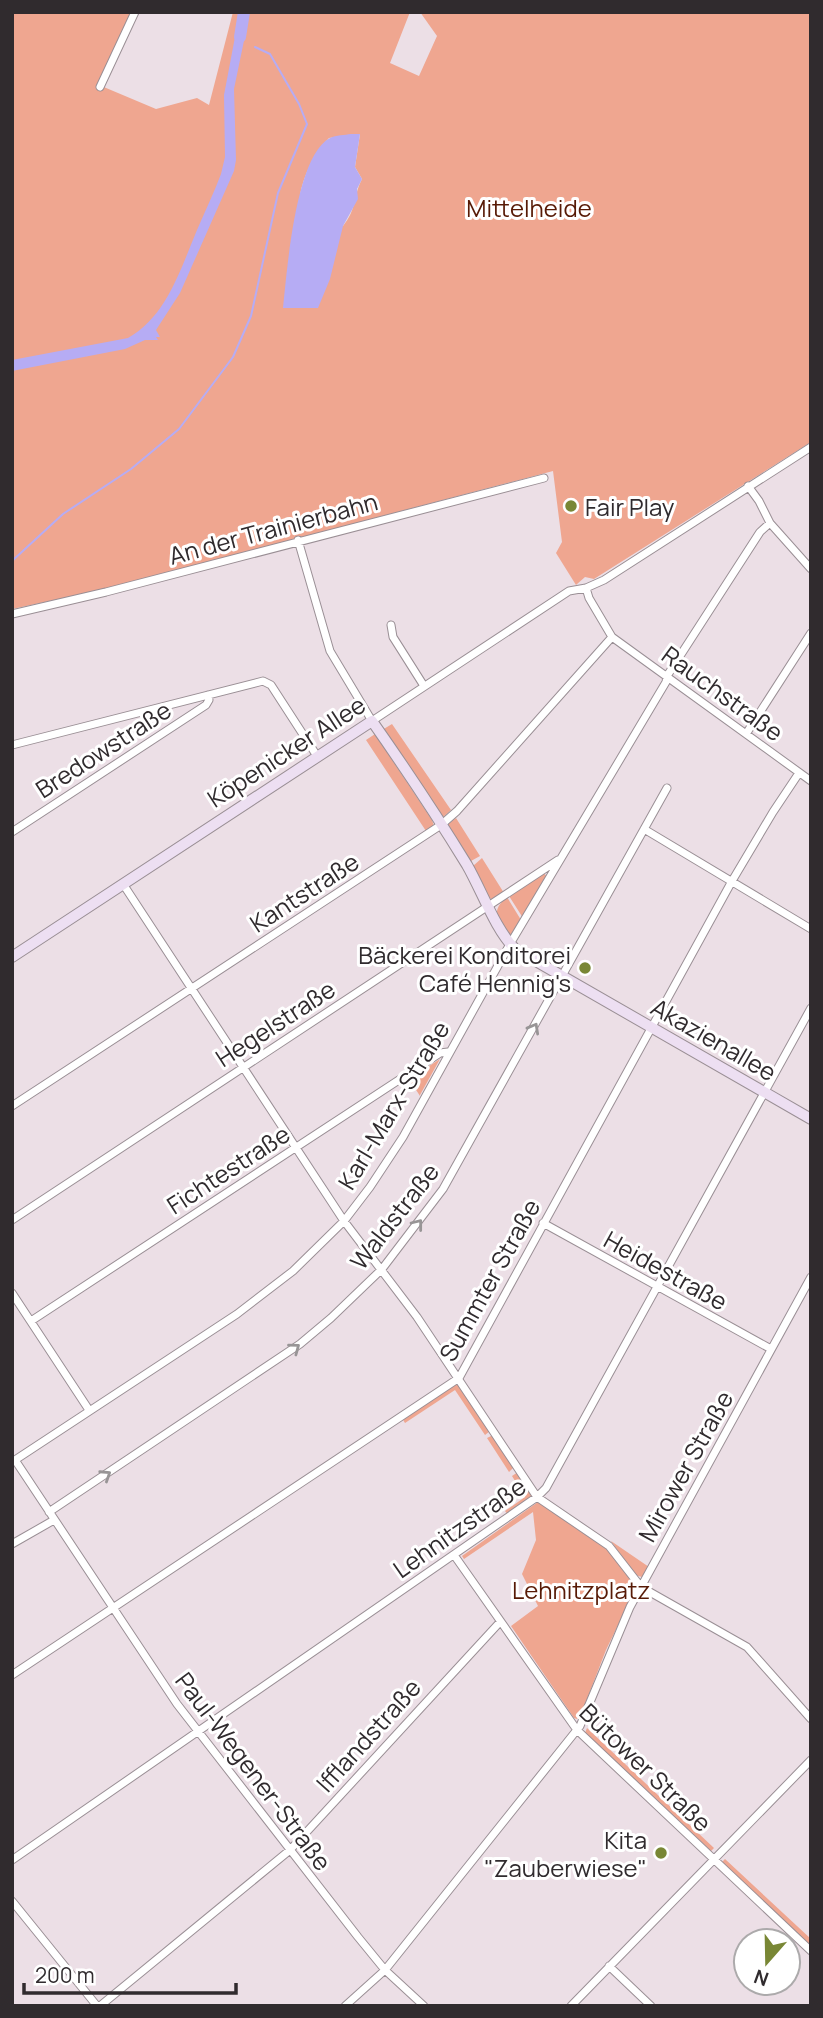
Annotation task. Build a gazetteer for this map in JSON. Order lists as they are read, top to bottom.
{
  "streets": {
    "street": [
      "An der Trainierbahn",
      "Rauchstraße",
      "Bredowstraße",
      "Köpenicker Allee",
      "Kantstraße",
      "Hegelstraße",
      "Akazienallee",
      "Karl-Marx-Straße",
      "Fichtestraße",
      "Waldstraße",
      "Heidestraße",
      "Summter Straße",
      "Mirower Straße",
      "Lehnitzstraße",
      "Ifflandstraße",
      "Bütower Straße",
      "Paul-Wegener-Straße"
    ]
  },
  "crossings": [
    ["Rauchstraße", "Köpenicker Allee"],
    ["Rauchstraße", "Kantstraße"],
    ["Rauchstraße", "Karl-Marx-Straße"],
    ["Rauchstraße", "Summter Straße"],
    ["Hegelstraße", "Karl-Marx-Straße"],
    ["Akazienallee", "Karl-Marx-Straße"],
    ["Akazienallee", "Waldstraße"],
    ["Akazienallee", "Summter Straße"],
    ["Akazienallee", "Lehnitzstraße"],
    ["Karl-Marx-Straße", "Fichtestraße"],
    ["Karl-Marx-Straße", "Paul-Wegener-Straße"],
    ["Waldstraße", "Paul-Wegener-Straße"],
    ["Heidestraße", "Summter Straße"],
    ["Heidestraße", "Mirower Straße"],
    ["Heidestraße", "Lehnitzstraße"],
    ["Summter Straße", "Paul-Wegener-Straße"],
    ["Mirower Straße", "Bütower Straße"],
    ["Mirower Straße", "Paul-Wegener-Straße"],
    ["Lehnitzstraße", "Bütower Straße"],
    ["Lehnitzstraße", "Paul-Wegener-Straße"],
    ["Ifflandstraße", "Bütower Straße"],
    ["Ifflandstraße", "Paul-Wegener-Straße"]
  ],
  "one_way": ["Waldstraße"],
  "parks": ["Mittelheide", "Lehnitzplatz"],
  "places": ["Fair Play", "Bäckerei Konditorei Café Hennig's", "Kita \"Zauberwiese\""],
  "scale_bar": "200 m",
  "north": "bottom"
}
